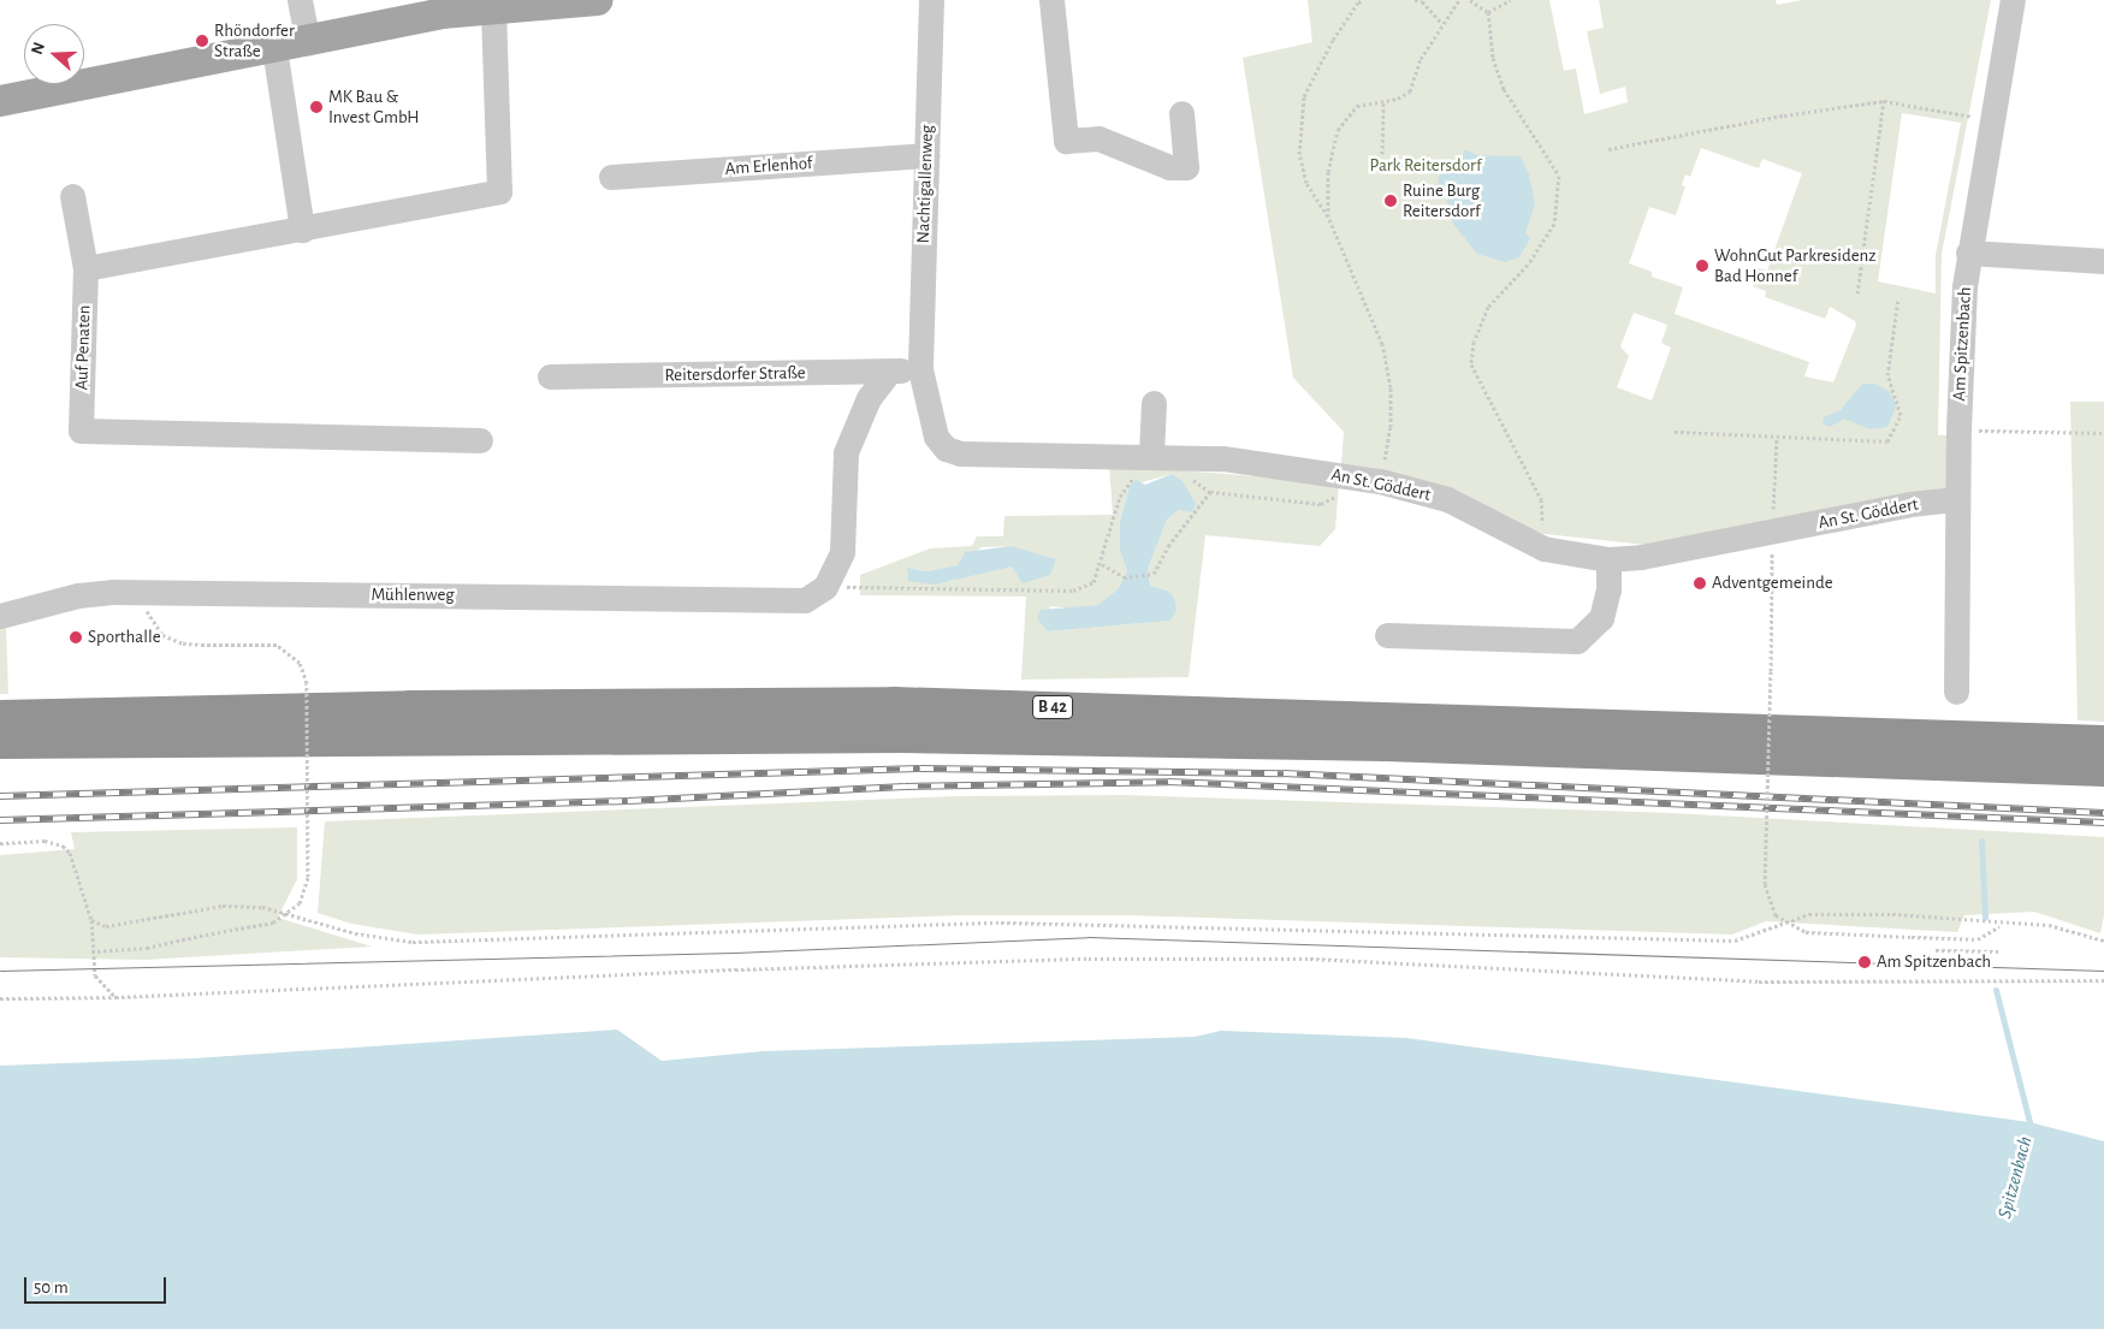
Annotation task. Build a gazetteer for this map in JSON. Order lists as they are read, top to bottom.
{
  "streets": {
    "highway": ["B 42"],
    "street": [
      "Am Erlenhof",
      "Nachtigallenweg",
      "Am Spitzenbach",
      "Auf Penaten",
      "Reitersdorfer Straße",
      "An St. Göddert",
      "Mühlenweg"
    ]
  },
  "crossings": [
    ["Am Erlenhof", "Nachtigallenweg"],
    ["Nachtigallenweg", "Reitersdorfer Straße"],
    ["Nachtigallenweg", "An St. Göddert"],
    ["Am Spitzenbach", "An St. Göddert"],
    ["Reitersdorfer Straße", "An St. Göddert"]
  ],
  "water": ["Spitzenbach"],
  "parks": ["Park Reitersdorf"],
  "places": [
    "Rhöndorfer Straße",
    "MK Bau & Invest GmbH",
    "Ruine Burg Reitersdorf",
    "WohnGut Parkresidenz Bad Honnef",
    "Adventgemeinde",
    "Sporthalle",
    "Am Spitzenbach"
  ],
  "scale_bar": "50 m",
  "north": "left"
}
